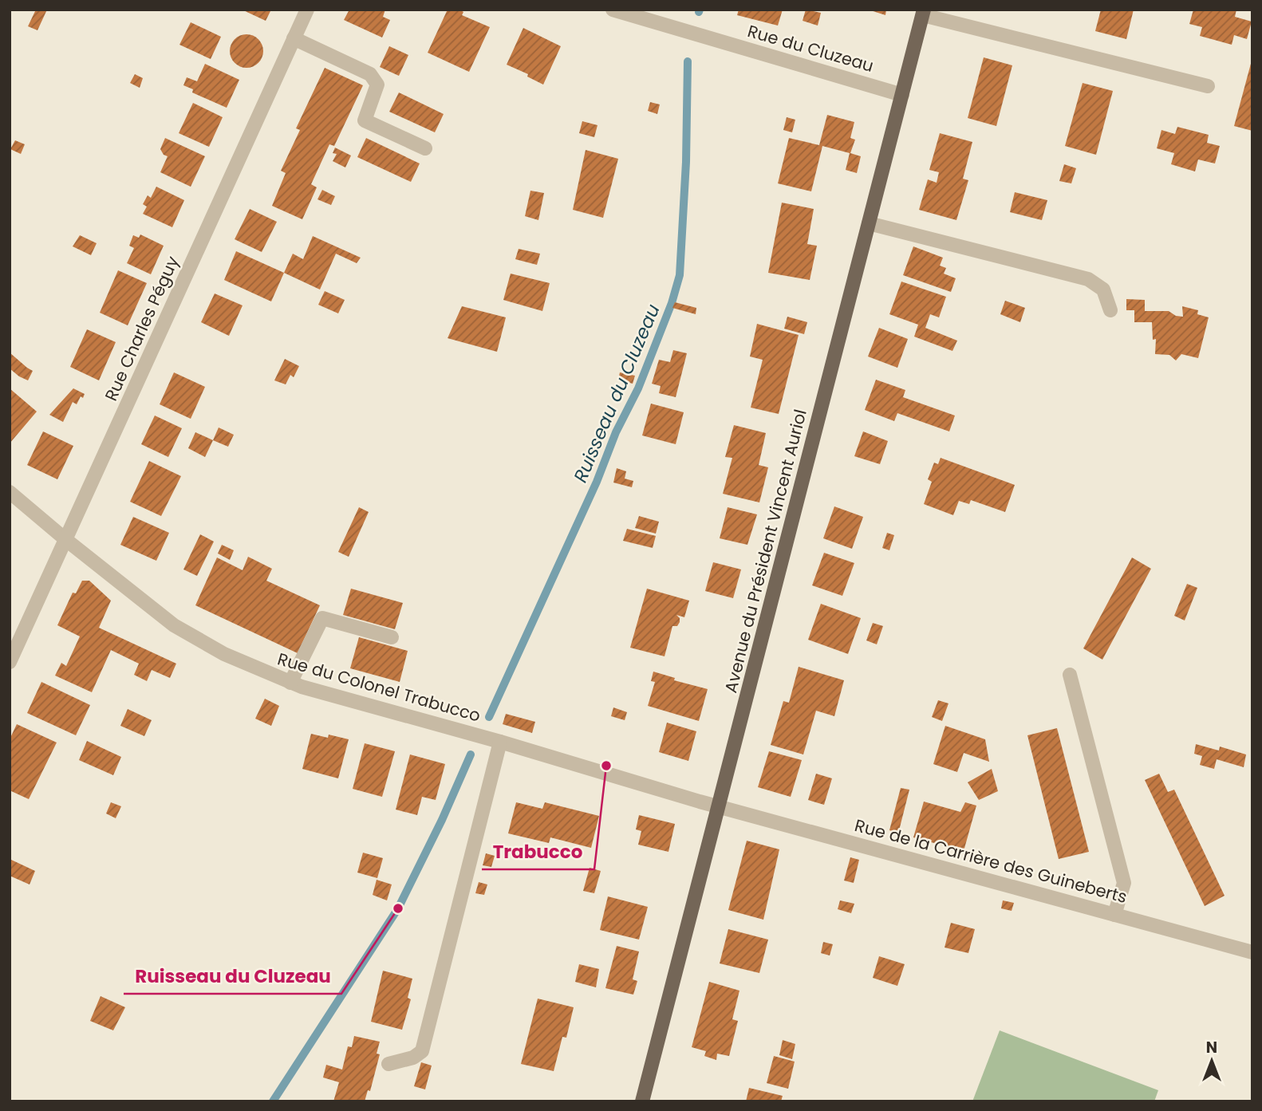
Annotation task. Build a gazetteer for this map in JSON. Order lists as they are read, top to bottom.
{
  "streets": {
    "main road": ["Avenue du Président Vincent Auriol"],
    "street": [
      "Rue du Cluzeau",
      "Rue Charles Péguy",
      "Rue du Colonel Trabucco",
      "Rue de la Carrière des Guineberts"
    ]
  },
  "crossings": [
    ["Rue du Cluzeau", "Avenue du Président Vincent Auriol"],
    ["Rue Charles Péguy", "Rue du Colonel Trabucco"],
    ["Avenue du Président Vincent Auriol", "Rue du Colonel Trabucco"],
    ["Avenue du Président Vincent Auriol", "Rue de la Carrière des Guineberts"],
    ["Rue du Colonel Trabucco", "Rue de la Carrière des Guineberts"]
  ],
  "water": ["Ruisseau du Cluzeau"],
  "places": ["Trabucco", "Ruisseau du Cluzeau"],
  "north": "top"
}
